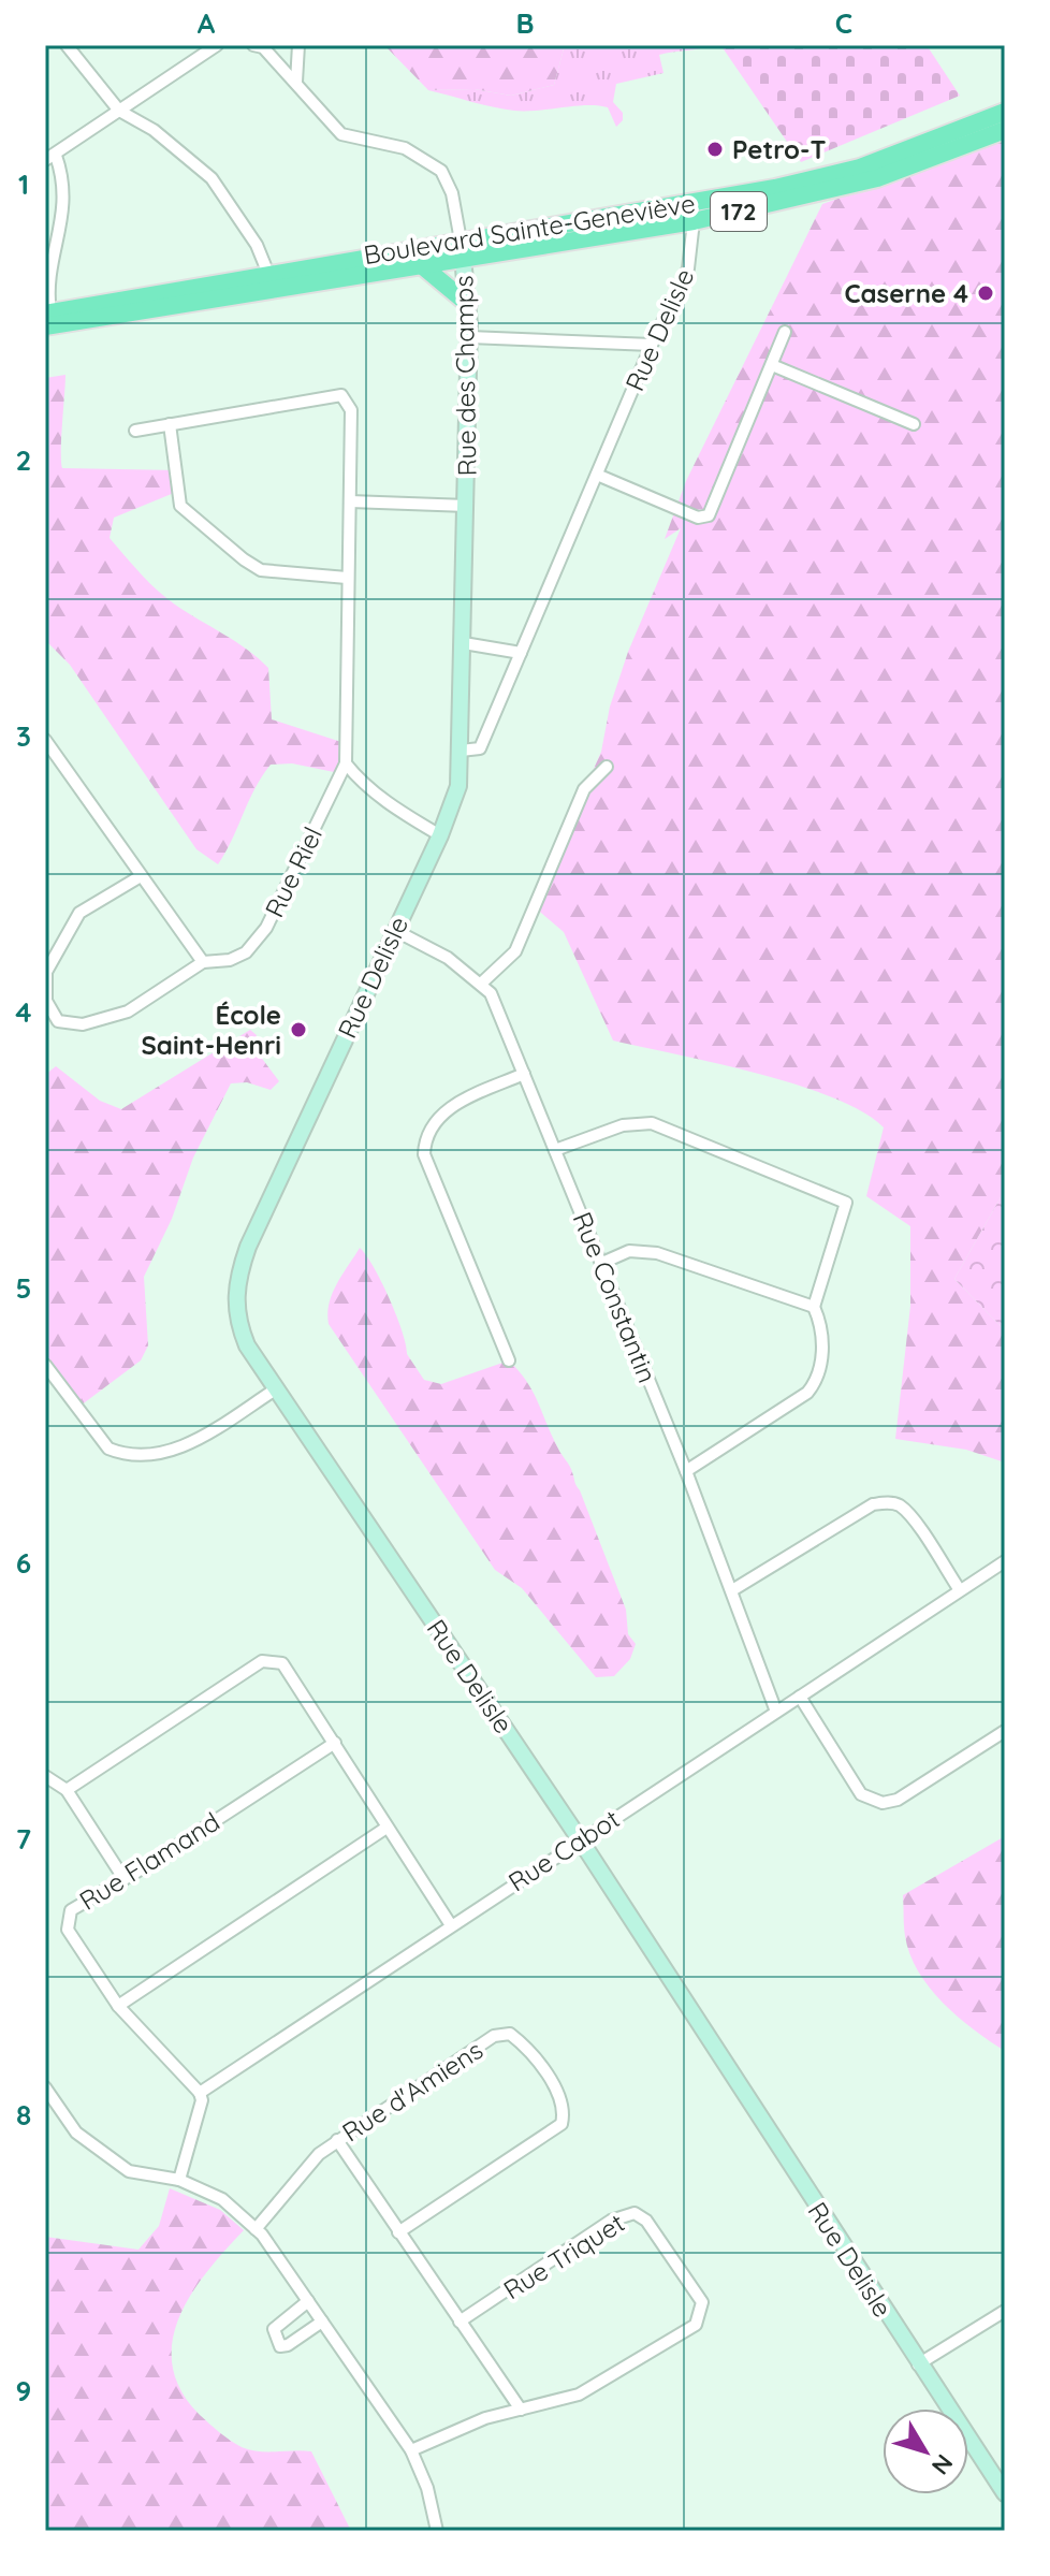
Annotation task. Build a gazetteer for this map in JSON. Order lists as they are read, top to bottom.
{
  "streets": {
    "main road": ["172", "Boulevard Sainte-Geneviève"],
    "street": [
      "Rue Delisle",
      "Rue des Champs",
      "Rue Riel",
      "Rue Constantin",
      "Rue Cabot",
      "Rue Flamand",
      "Rue d'Amiens",
      "Rue Triquet"
    ]
  },
  "crossings": [
    ["Boulevard Sainte-Geneviève", "Rue Delisle"],
    ["Boulevard Sainte-Geneviève", "Rue des Champs"],
    ["Rue Delisle", "Rue des Champs"],
    ["Rue Delisle", "Rue Constantin"],
    ["Rue Delisle", "Rue Cabot"],
    ["Rue Constantin", "Rue Cabot"],
    ["Rue Cabot", "Rue Flamand"]
  ],
  "places": ["Petro-T", "Caserne 4", "École Saint-Henri"],
  "north": "bottom right",
  "grid": {
    "columns": ["A", "B", "C"],
    "rows": [
      "1",
      "2",
      "3",
      "4",
      "5",
      "6",
      "7",
      "8",
      "9"
    ]
  }
}
